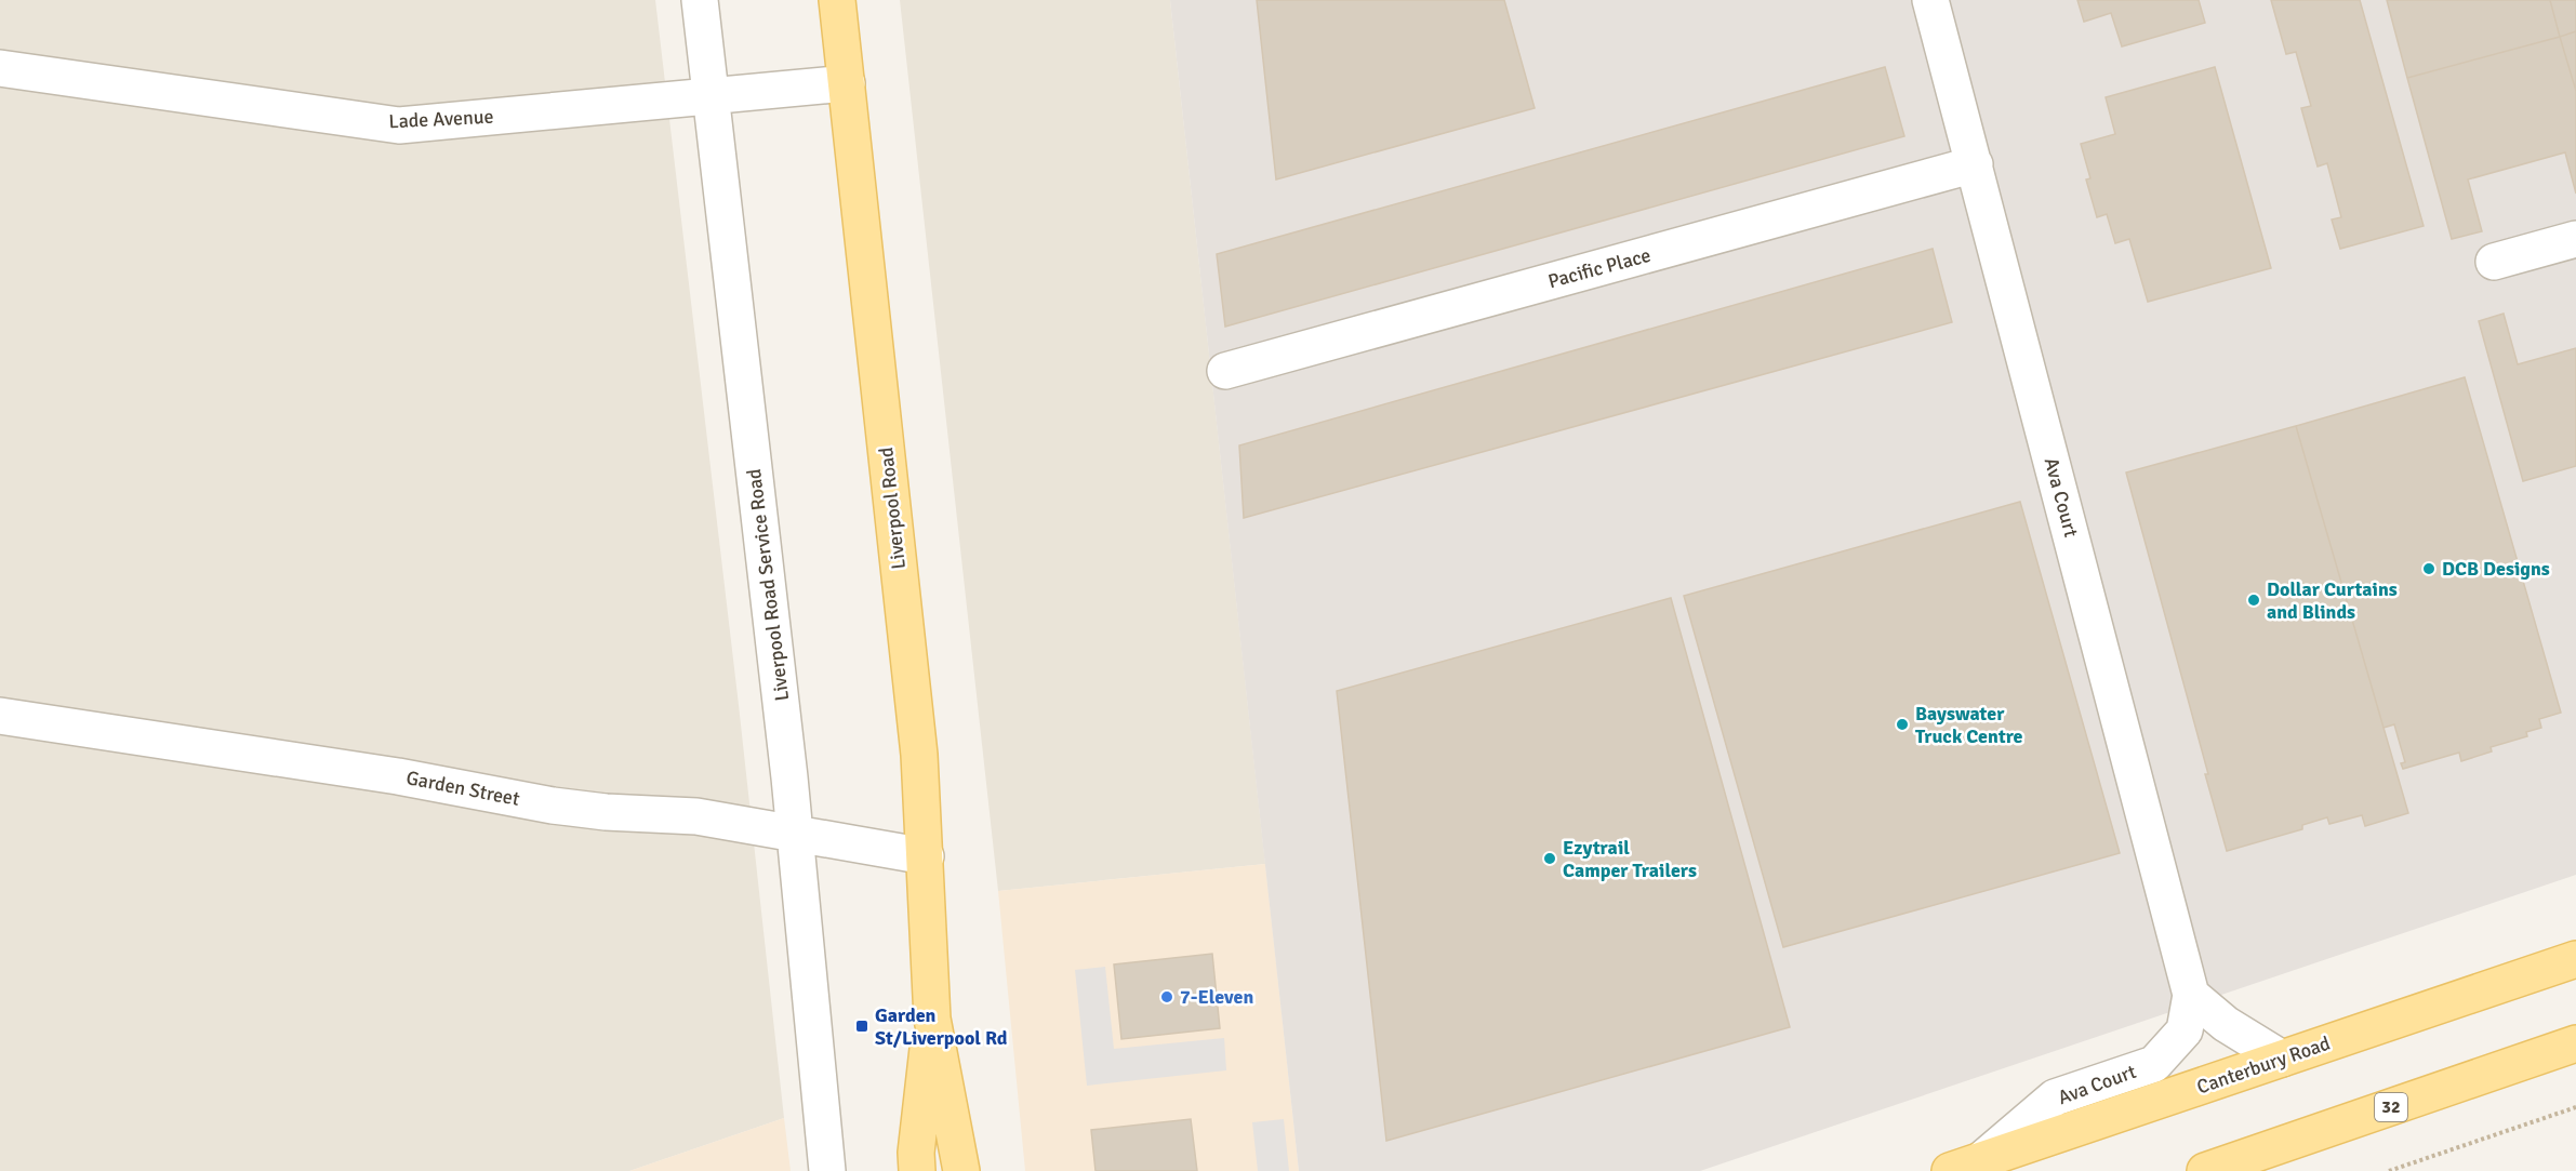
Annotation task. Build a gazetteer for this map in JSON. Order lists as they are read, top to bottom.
{
  "streets": {
    "main road": ["Liverpool Road", "Canterbury Road", "32"],
    "street": [
      "Lade Avenue",
      "Pacific Place",
      "Ava Court",
      "Liverpool Road Service Road",
      "Garden Street"
    ]
  },
  "crossings": [
    ["Lade Avenue", "Liverpool Road"],
    ["Lade Avenue", "Liverpool Road Service Road"],
    ["Pacific Place", "Ava Court"],
    ["Ava Court", "Canterbury Road"],
    ["Liverpool Road", "Garden Street"],
    ["Liverpool Road Service Road", "Garden Street"]
  ],
  "places": {
    "other": [
      "DCB Designs",
      "Dollar Curtains and Blinds",
      "Bayswater Truck Centre",
      "Ezytrail Camper Trailers",
      "7-Eleven"
    ],
    "transit": ["Garden St/Liverpool Rd"]
  }
}
